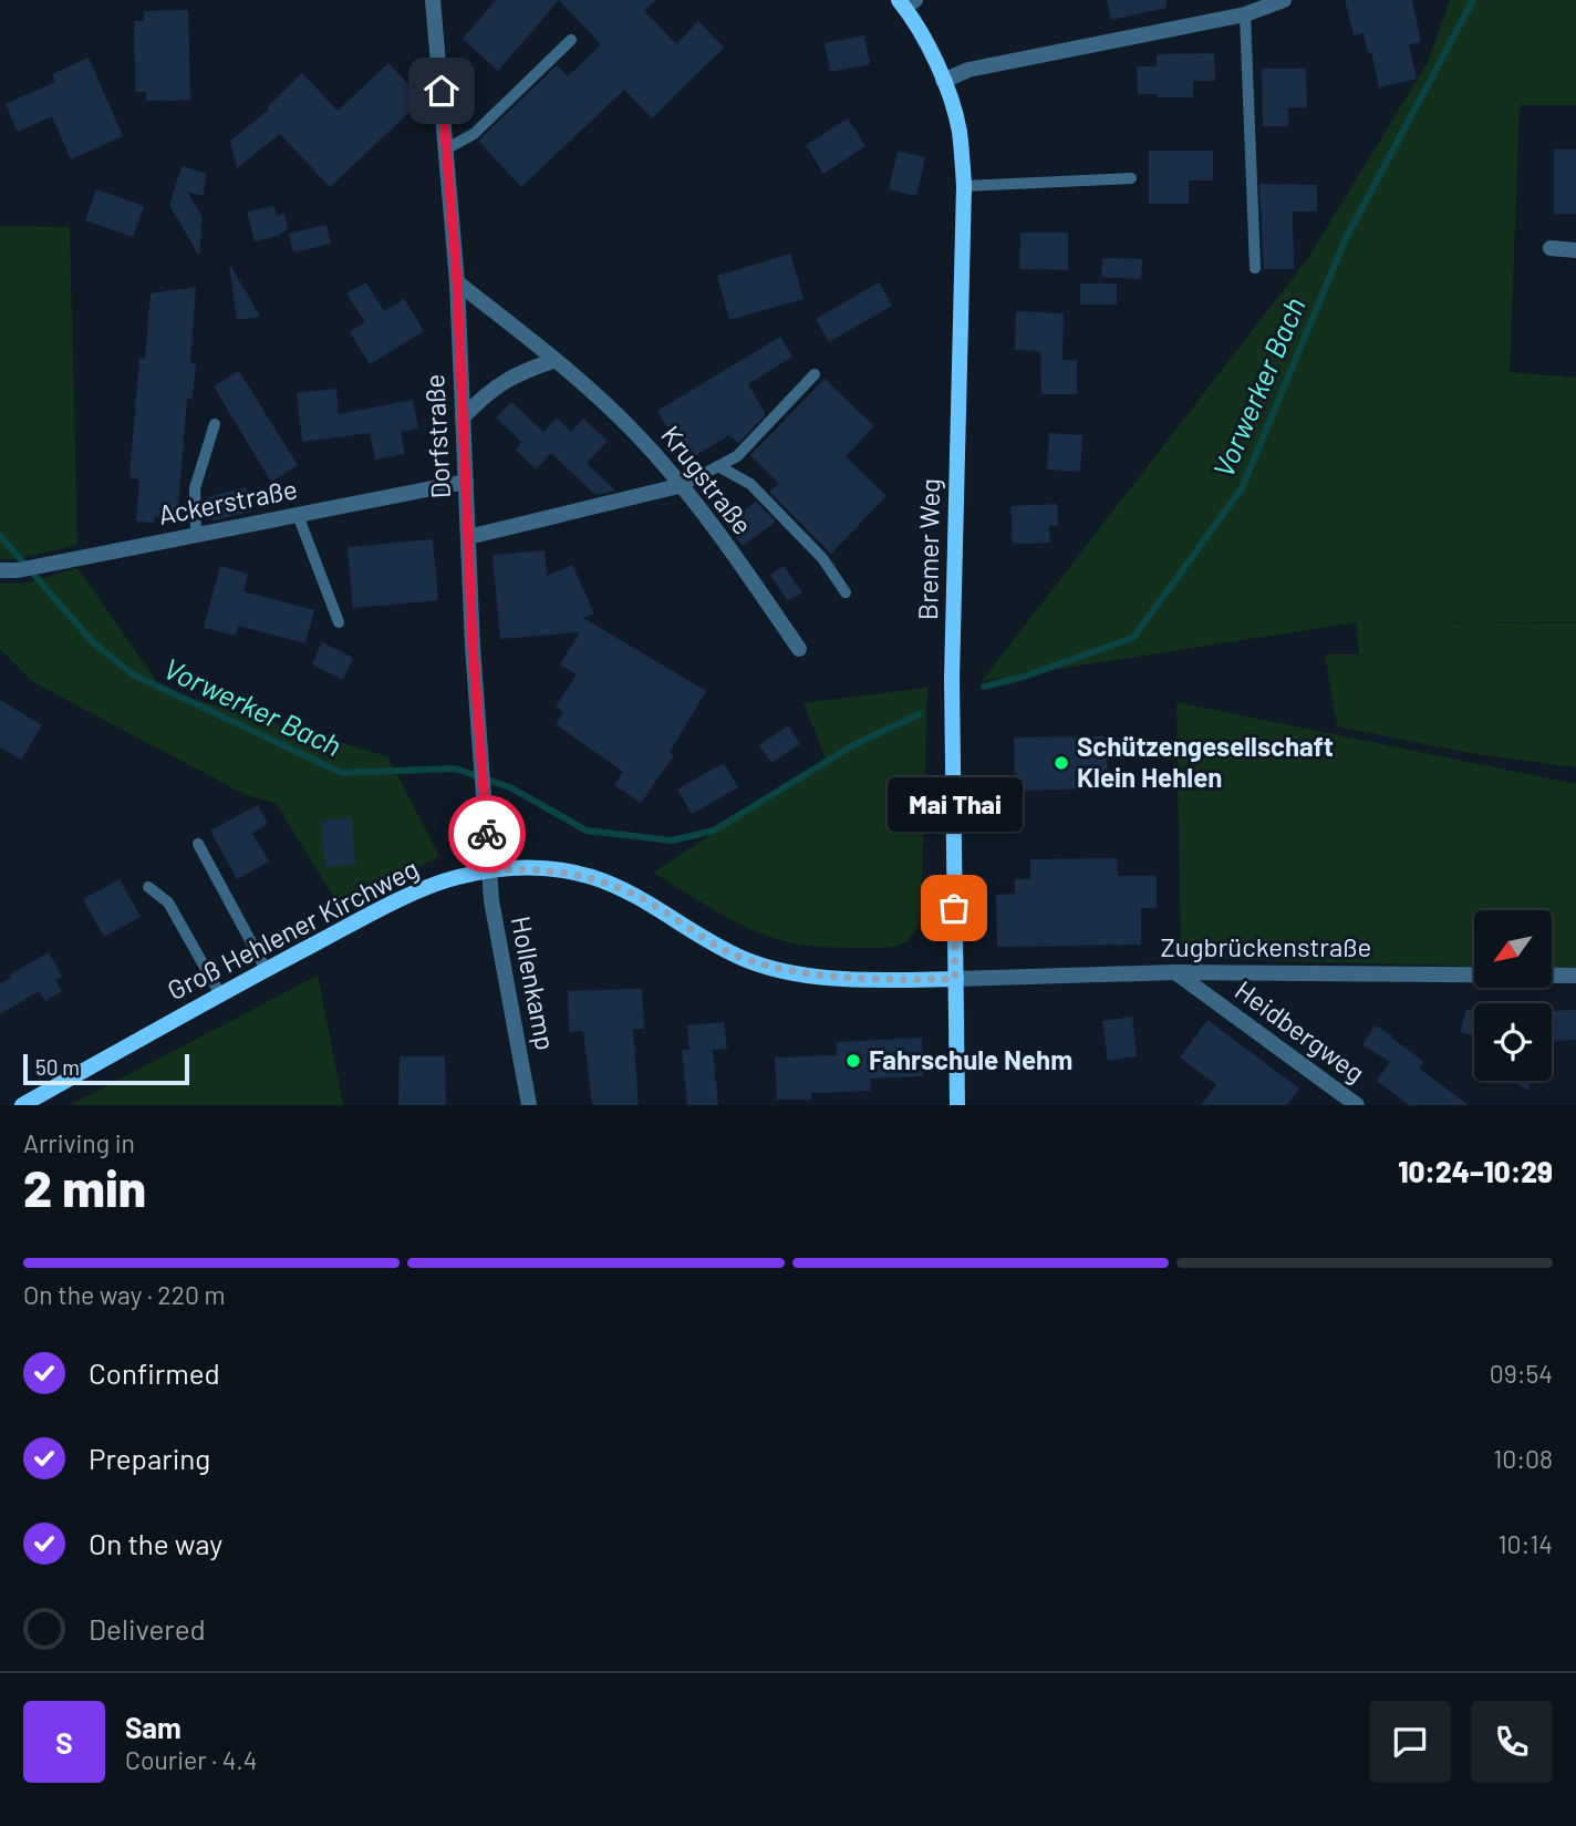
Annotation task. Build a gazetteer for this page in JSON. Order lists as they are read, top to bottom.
{
  "streets": {
    "main road": ["Bremer Weg", "Groß Hehlener Kirchweg"],
    "street": [
      "Dorfstraße",
      "Krugstraße",
      "Ackerstraße",
      "Zugbrückenstraße",
      "Hollenkamp",
      "Heidbergweg"
    ]
  },
  "crossings": [
    ["Dorfstraße", "Krugstraße"],
    ["Dorfstraße", "Ackerstraße"],
    ["Dorfstraße", "Groß Hehlener Kirchweg"],
    ["Dorfstraße", "Hollenkamp"],
    ["Bremer Weg", "Groß Hehlener Kirchweg"],
    ["Bremer Weg", "Zugbrückenstraße"],
    ["Groß Hehlener Kirchweg", "Zugbrückenstraße"],
    ["Groß Hehlener Kirchweg", "Hollenkamp"],
    ["Zugbrückenstraße", "Heidbergweg"]
  ],
  "water": ["Vorwerker Bach"],
  "places": ["Schützengesellschaft Klein Hehlen", "Mai Thai", "Fahrschule Nehm"],
  "scale_bar": "50 m",
  "north": "bottom left",
  "page": {
    "bubble": "Mai Thai",
    "scale": "50 m",
    "heading": ["2 min", "Arriving in", "10:24–10:29"],
    "panel": ["Sam", "Courier · 4.4"],
    "bar": "On the way · 220 m",
    "list": [
      ["Confirmed", "09:54"],
      ["Preparing", "10:08"],
      ["On the way", "10:14"],
      "Delivered"
    ],
    "round": "S"
  }
}
